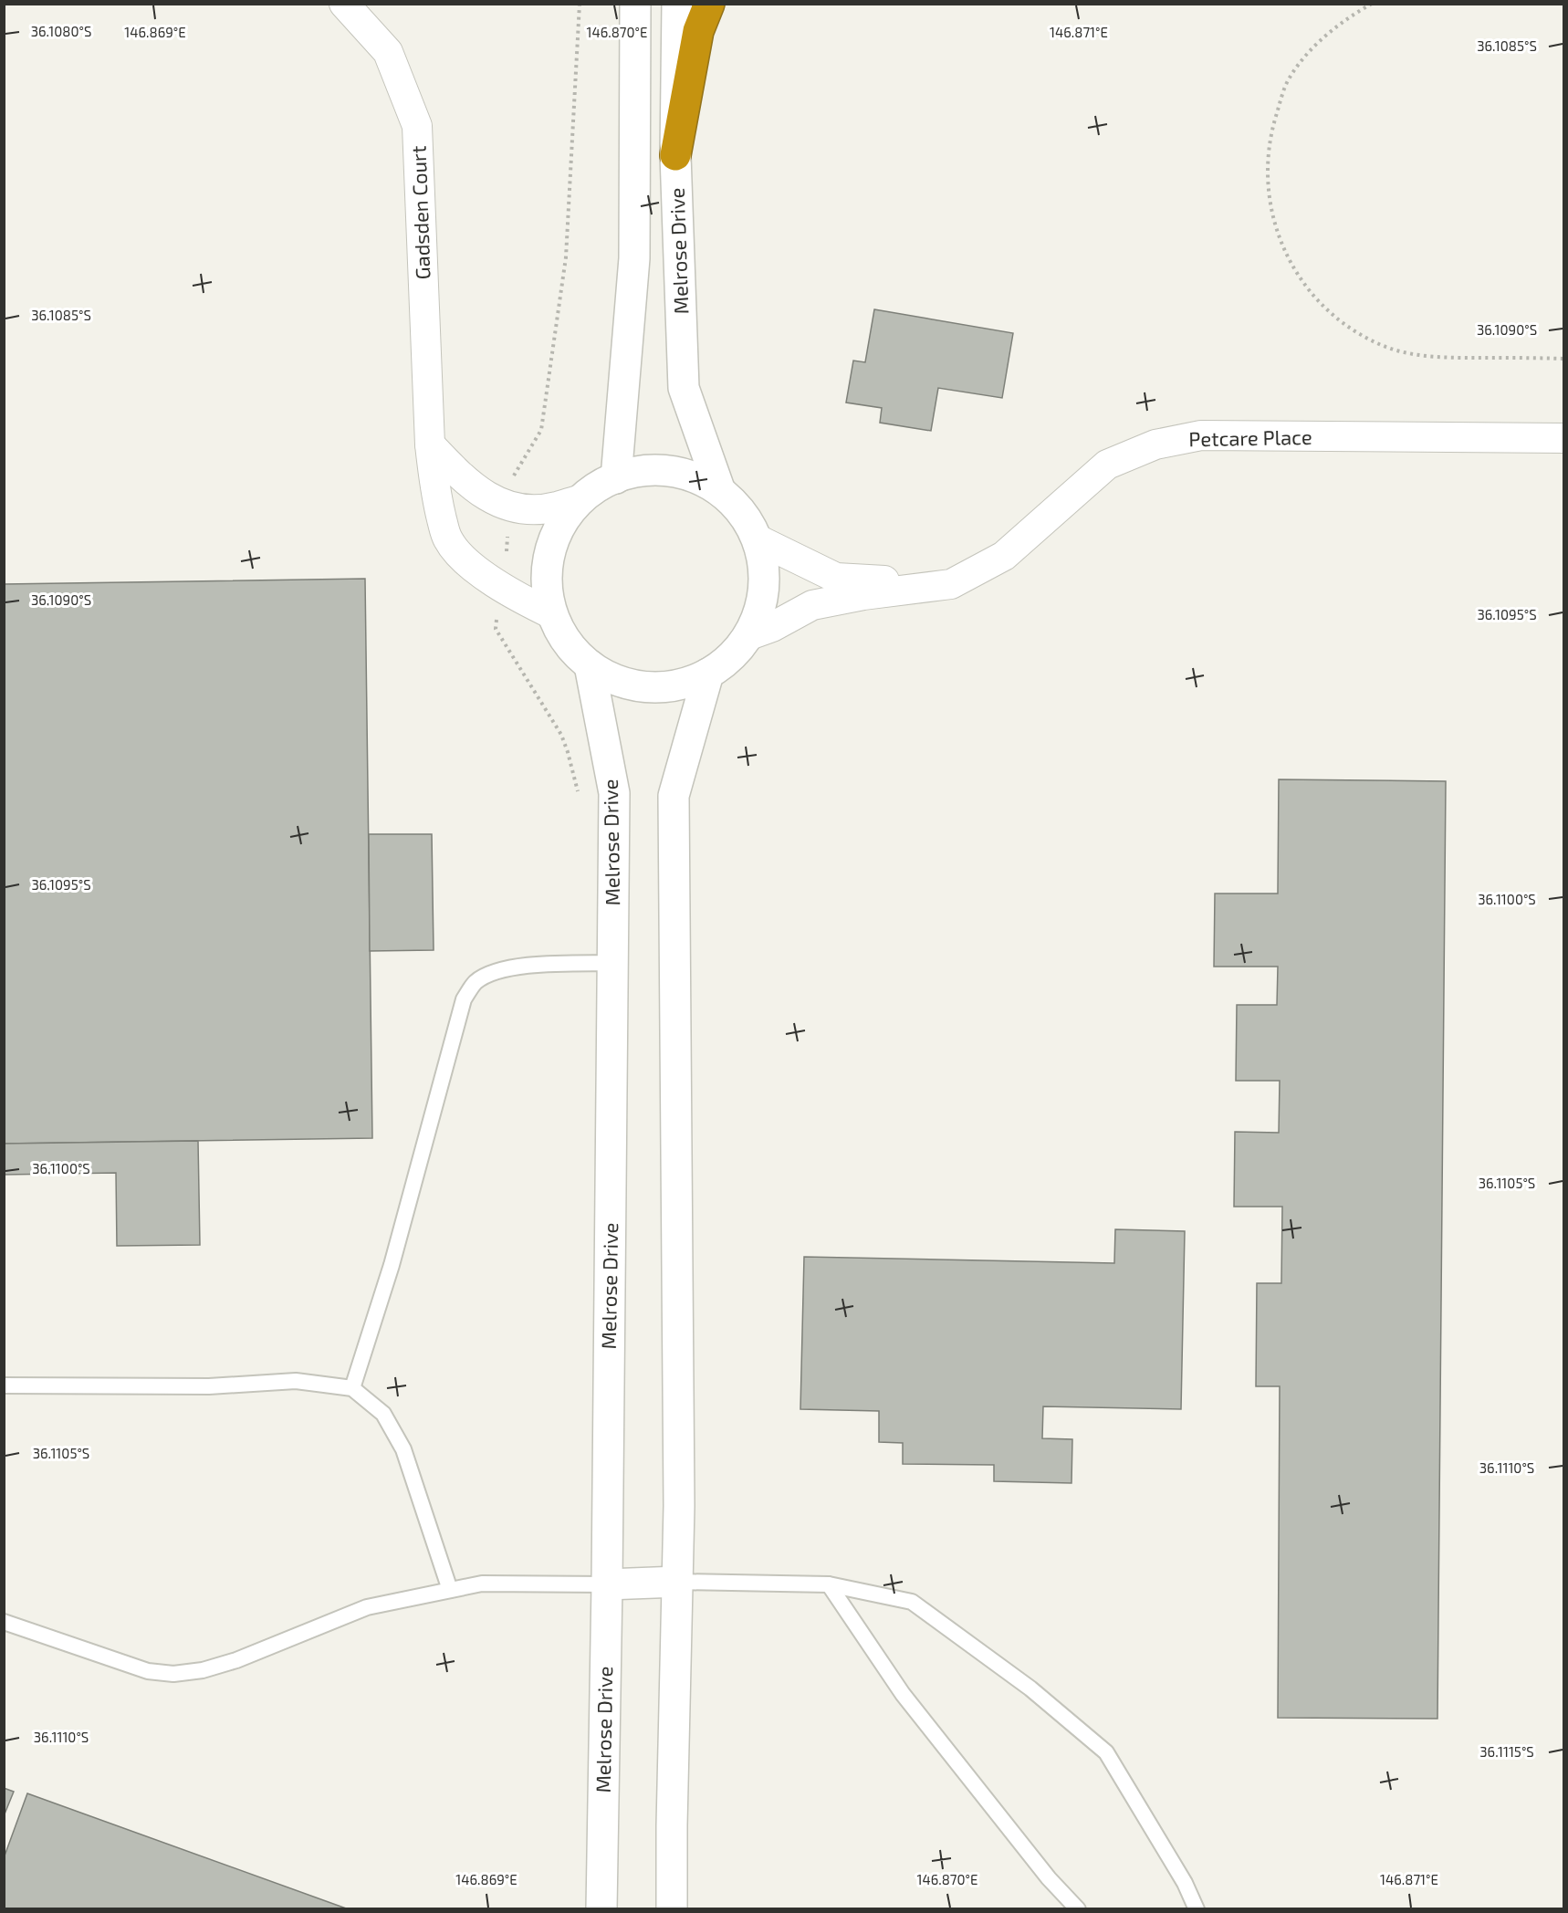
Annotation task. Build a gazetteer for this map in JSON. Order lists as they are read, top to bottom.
{
  "streets": {
    "main road": ["Melrose Drive"],
    "street": ["Gadsden Court", "Petcare Place"]
  },
  "coordinates": [
    "36.1080°S",
    "146.869°E",
    "146.870°E",
    "146.871°E",
    "36.1085°S",
    "36.1090°S",
    "36.1095°S",
    "36.1100°S",
    "36.1105°S",
    "36.1110°S",
    "36.1115°S"
  ]
}
